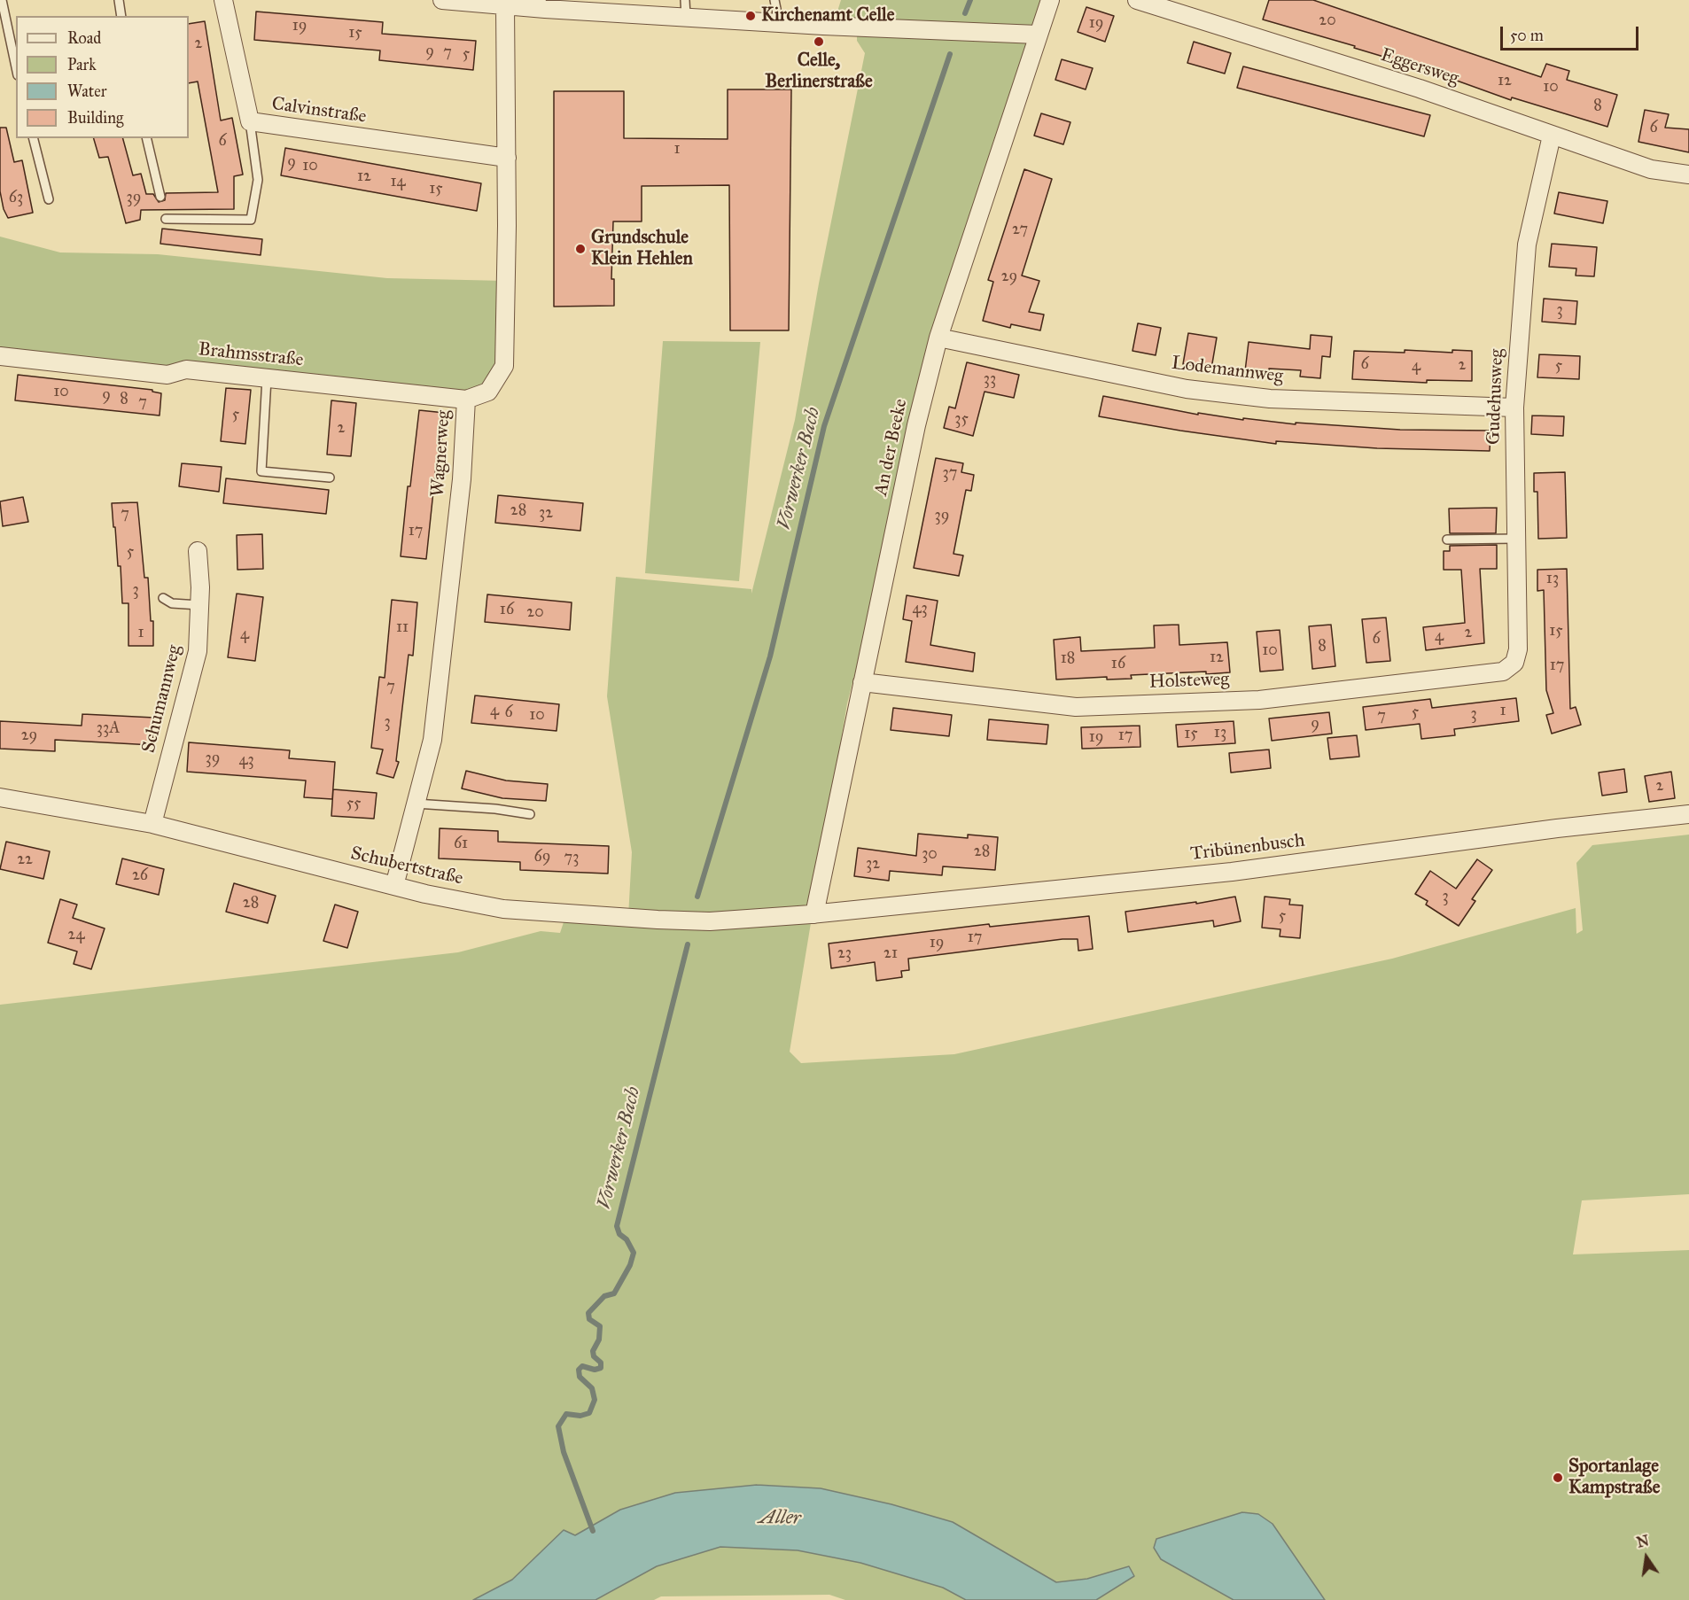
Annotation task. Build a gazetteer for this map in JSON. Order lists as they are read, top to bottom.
{
  "streets": {
    "street": [
      "Eggersweg",
      "Calvinstraße",
      "Brahmsstraße",
      "Lodemannweg",
      "Gudehusweg",
      "An der Beeke",
      "Wagnerweg",
      "Holsteweg",
      "Schumannweg",
      "Tribünenbusch",
      "Schubertstraße"
    ]
  },
  "crossings": [
    ["Eggersweg", "Gudehusweg"],
    ["Calvinstraße", "Wagnerweg"],
    ["Brahmsstraße", "Wagnerweg"],
    ["Lodemannweg", "Gudehusweg"],
    ["Lodemannweg", "An der Beeke"],
    ["Gudehusweg", "Holsteweg"],
    ["An der Beeke", "Holsteweg"],
    ["An der Beeke", "Tribünenbusch"],
    ["An der Beeke", "Schubertstraße"],
    ["Wagnerweg", "Schubertstraße"],
    ["Schumannweg", "Schubertstraße"],
    ["Tribünenbusch", "Schubertstraße"]
  ],
  "water": ["Vorwerker Bach", "Aller"],
  "places": [
    "Kirchenamt Celle",
    "Celle, Berlinerstraße",
    "Grundschule Klein Hehlen",
    "Sportanlage Kampstraße"
  ],
  "house_numbers": [
    "20",
    "19",
    "19",
    "15",
    "2",
    "9",
    "7",
    "5",
    "12",
    "10",
    "8",
    "6",
    "6",
    "1",
    "9",
    "10",
    "12",
    "14",
    "15",
    "63",
    "39",
    "27",
    "29",
    "3",
    "6",
    "2",
    "4",
    "5",
    "33",
    "10",
    "9",
    "8",
    "7",
    "5",
    "35",
    "2",
    "37",
    "28",
    "32",
    "7",
    "39",
    "17",
    "5",
    "13",
    "3",
    "43",
    "16",
    "20",
    "11",
    "15",
    "1",
    "2",
    "4",
    "4",
    "6",
    "8",
    "10",
    "12",
    "18",
    "16",
    "17",
    "7",
    "4",
    "1",
    "6",
    "5",
    "3",
    "10",
    "7",
    "3",
    "9",
    "33A",
    "13",
    "15",
    "29",
    "17",
    "19",
    "39",
    "43",
    "2",
    "55",
    "61",
    "28",
    "30",
    "69",
    "73",
    "22",
    "32",
    "26",
    "3",
    "28",
    "5",
    "24",
    "17",
    "19",
    "23",
    "21"
  ],
  "legend": [
    "Road",
    "Park",
    "Water",
    "Building"
  ],
  "scale_bar": "50 m",
  "north": "top"
}
